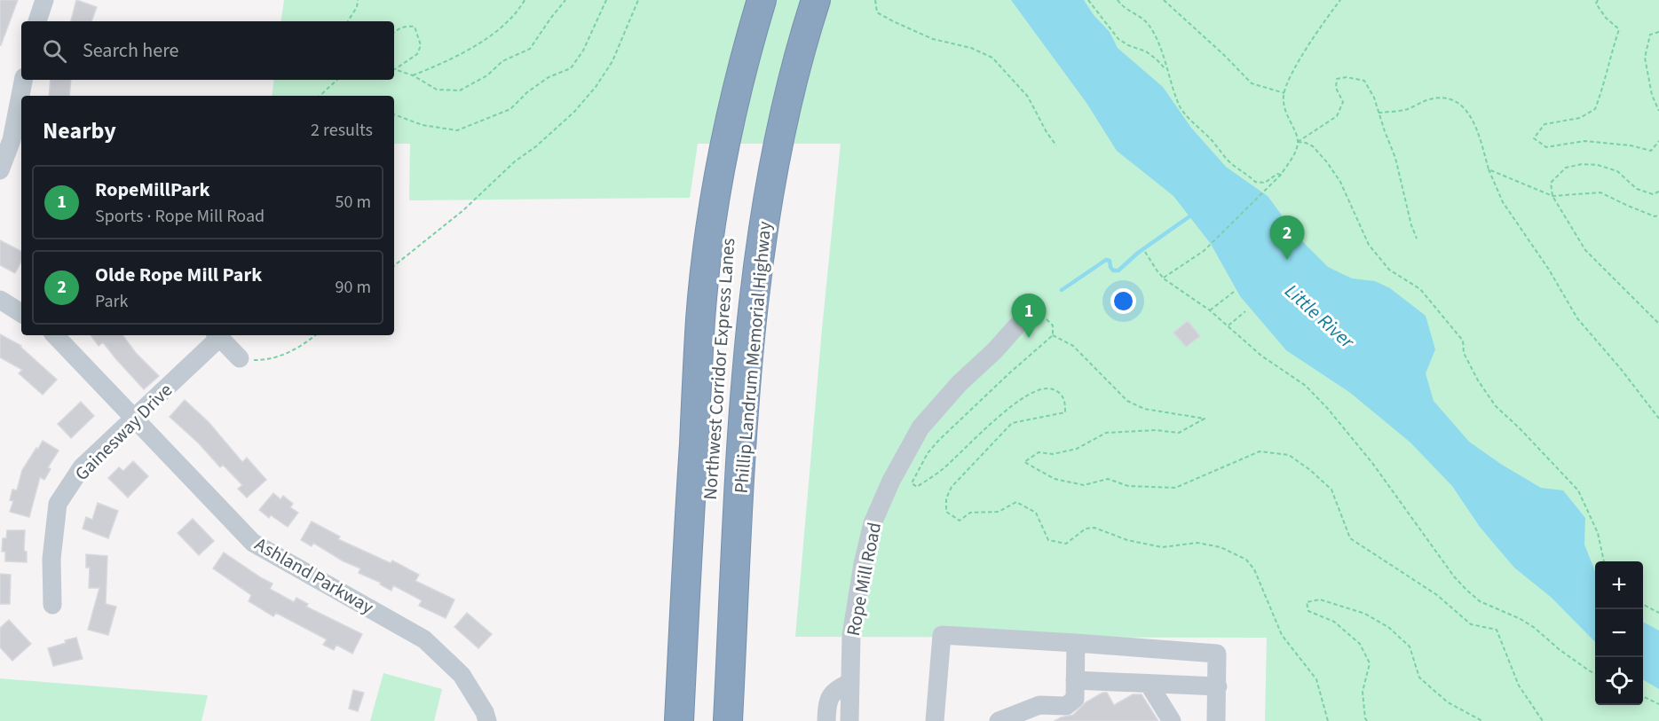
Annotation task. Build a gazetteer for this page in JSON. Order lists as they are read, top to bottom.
{
  "streets": {
    "highway": ["Phillip Landrum Memorial Highway", "Northwest Corridor Express Lanes"],
    "street": ["Gainesway Drive", "Ashland Parkway", "Rope Mill Road"]
  },
  "crossings": [
    ["Gainesway Drive", "Ashland Parkway"]
  ],
  "water": ["Little River"],
  "page": {
    "search": "Search here",
    "heading": ["Nearby", "2 results"],
    "list": [
      {
        "mark": "1",
        "name": "RopeMillPark",
        "note": "Sports · Rope Mill Road",
        "value": "50 m"
      },
      {
        "mark": "2",
        "name": "Olde Rope Mill Park",
        "note": "Park",
        "value": "90 m"
      }
    ],
    "pins": ["2", "1"],
    "map_buttons": ["+", "−"]
  }
}
